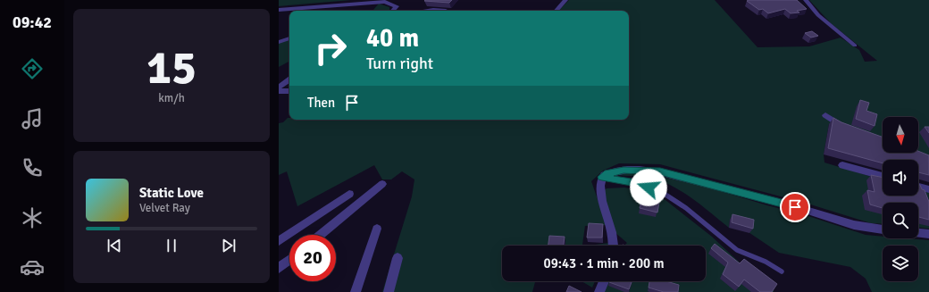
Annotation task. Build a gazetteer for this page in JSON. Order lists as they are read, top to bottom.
{
  "north": "bottom",
  "page": {
    "tabs": "09:42",
    "tile": ["15", "km/h"],
    "turn": ["40 m", "Turn right"],
    "then": "Then",
    "song": ["Static Love", "Velvet Ray"],
    "limit": "20",
    "trip": "09:43 · 1 min · 200 m"
  }
}
